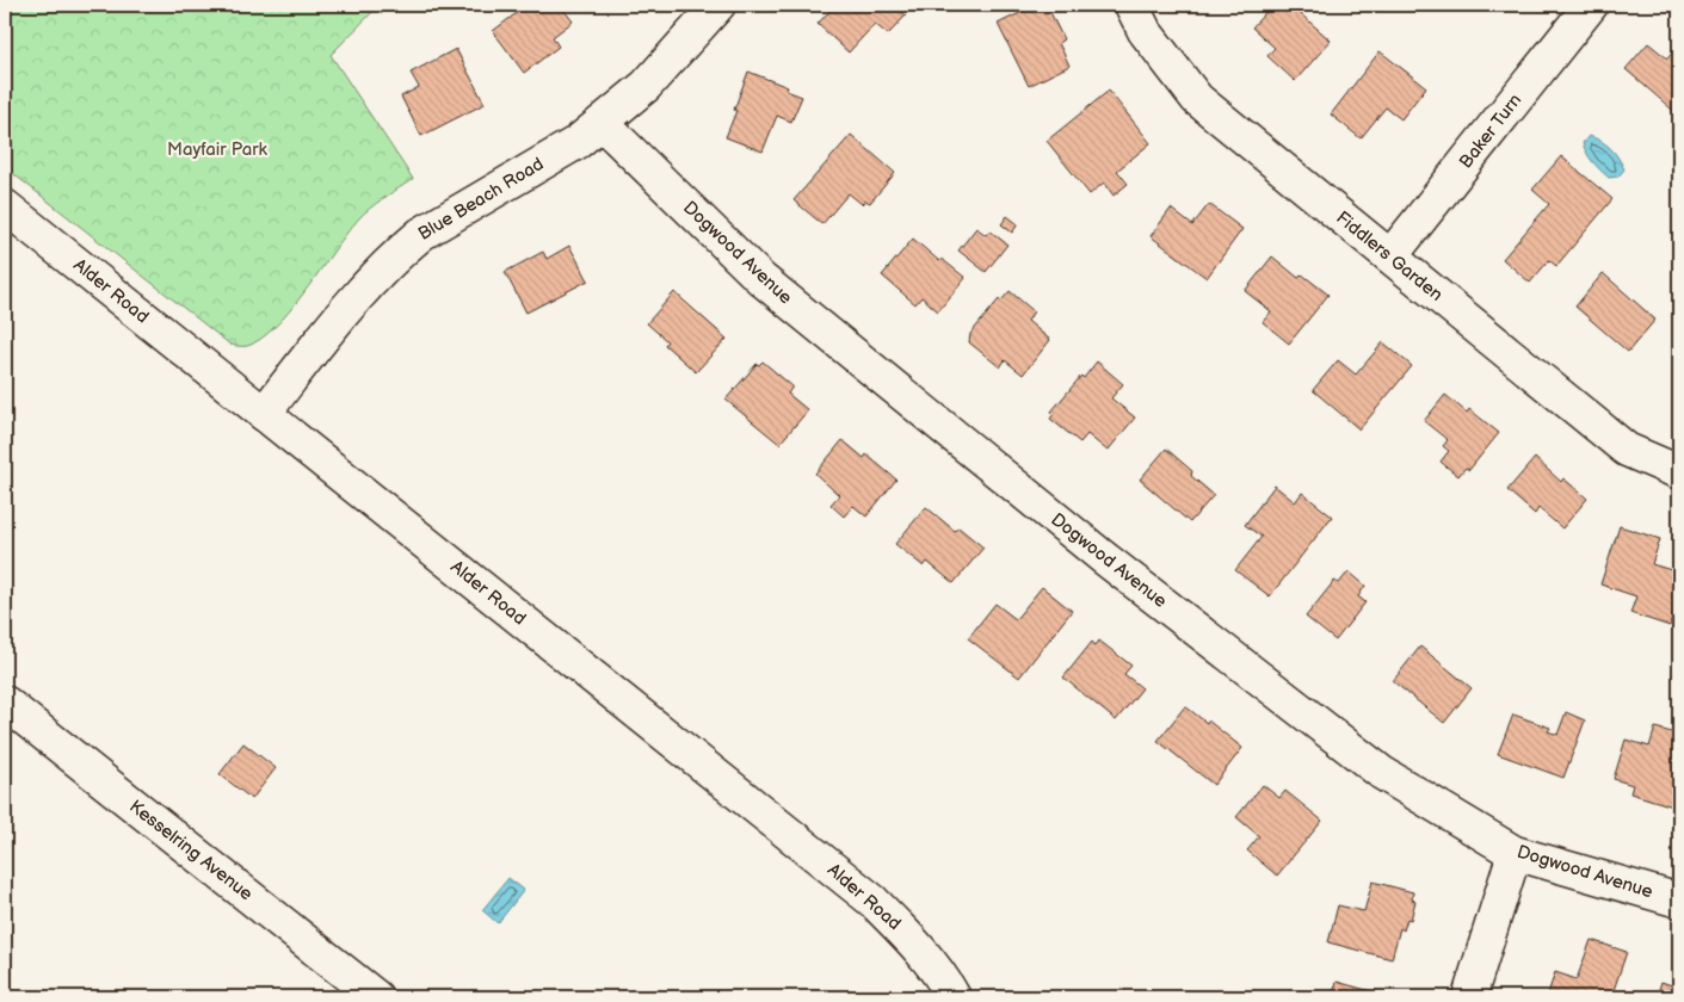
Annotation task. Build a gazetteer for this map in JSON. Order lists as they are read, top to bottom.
{
  "streets": {
    "street": [
      "Baker Turn",
      "Blue Beach Road",
      "Dogwood Avenue",
      "Fiddlers Garden",
      "Alder Road",
      "Kesselring Avenue"
    ]
  },
  "crossings": [
    ["Baker Turn", "Fiddlers Garden"],
    ["Blue Beach Road", "Dogwood Avenue"],
    ["Blue Beach Road", "Alder Road"]
  ],
  "parks": ["Mayfair Park"]
}
